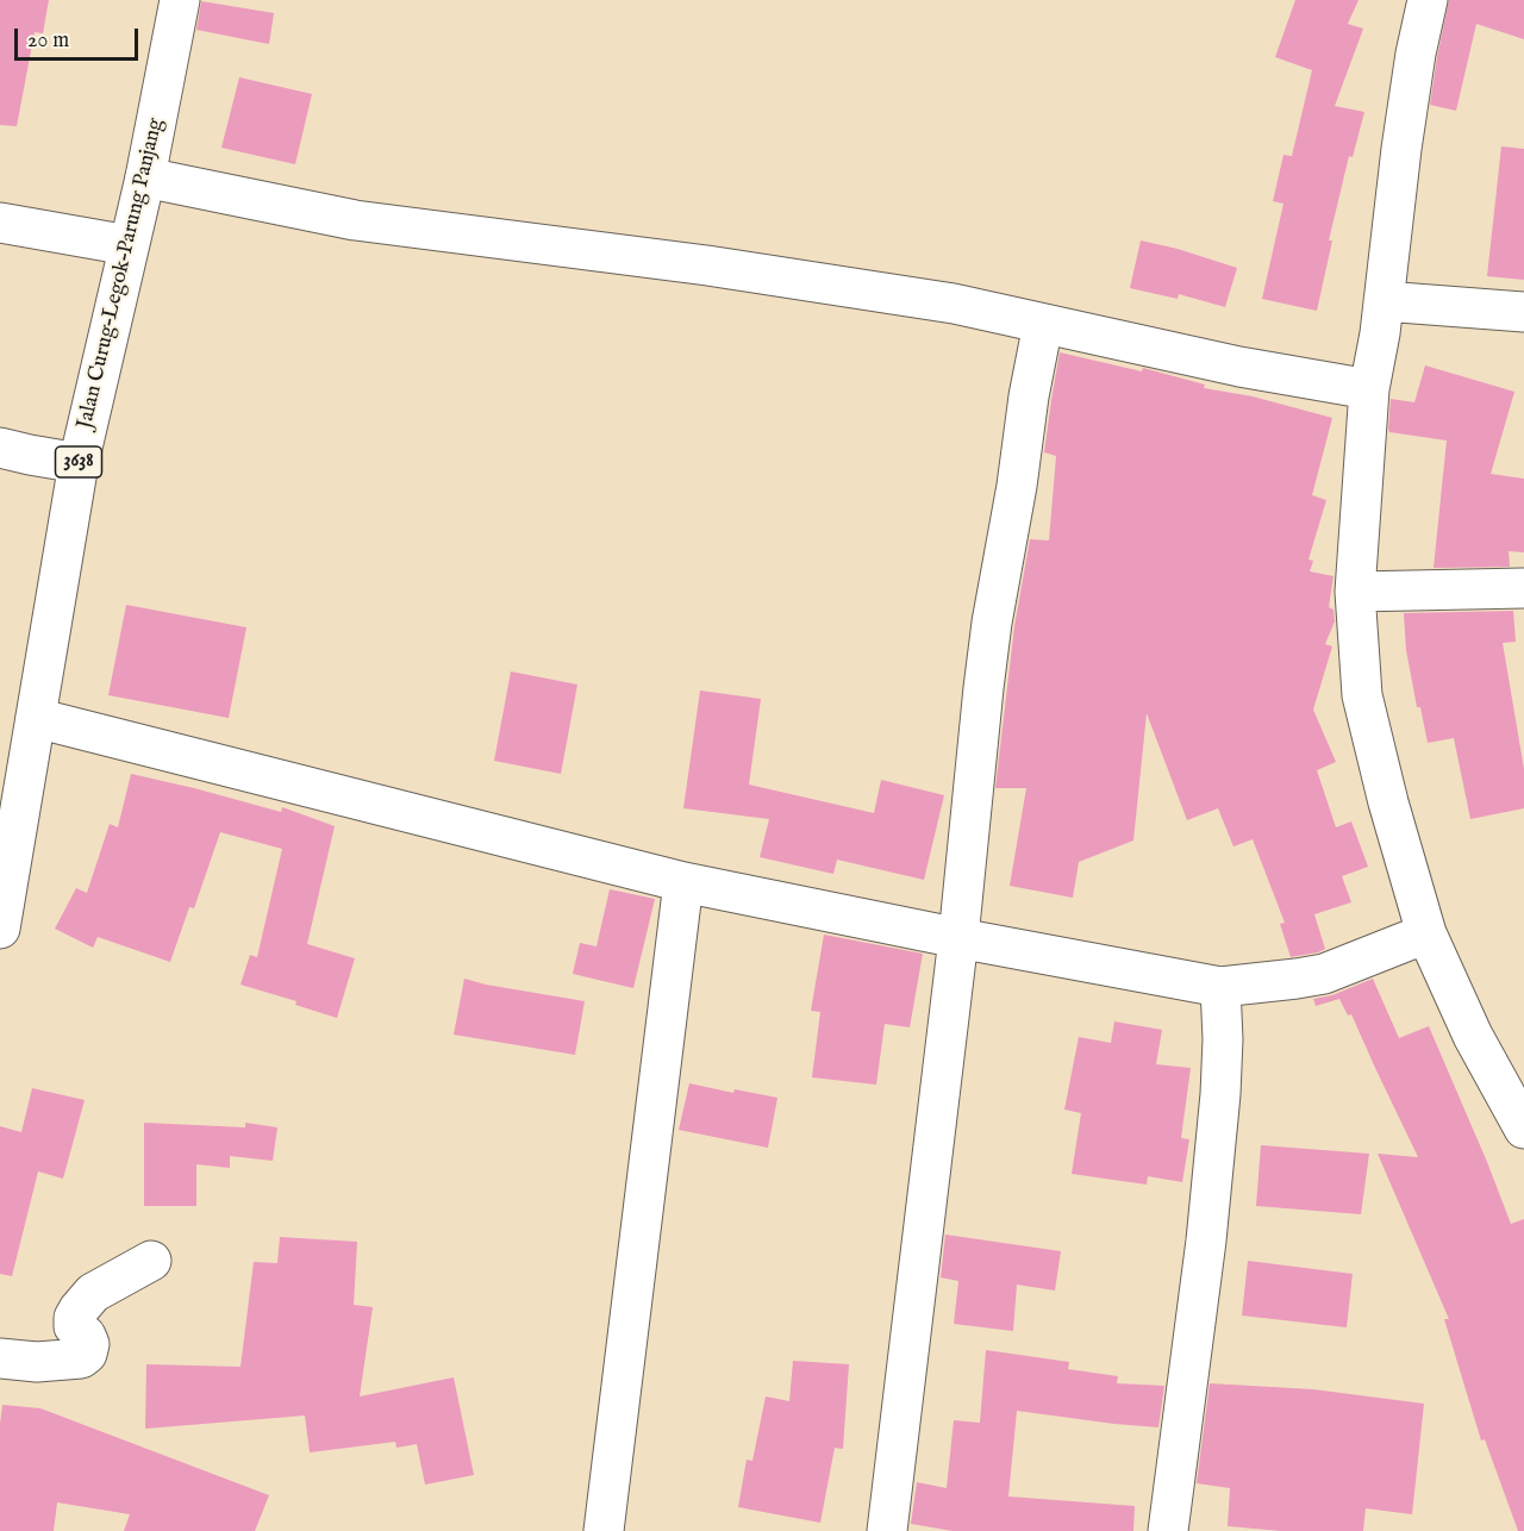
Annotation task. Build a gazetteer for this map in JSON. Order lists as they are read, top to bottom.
{
  "streets": {
    "street": ["Jalan Curug–Legok–Parung Panjang", "3638"]
  },
  "scale_bar": "20 m"
}
